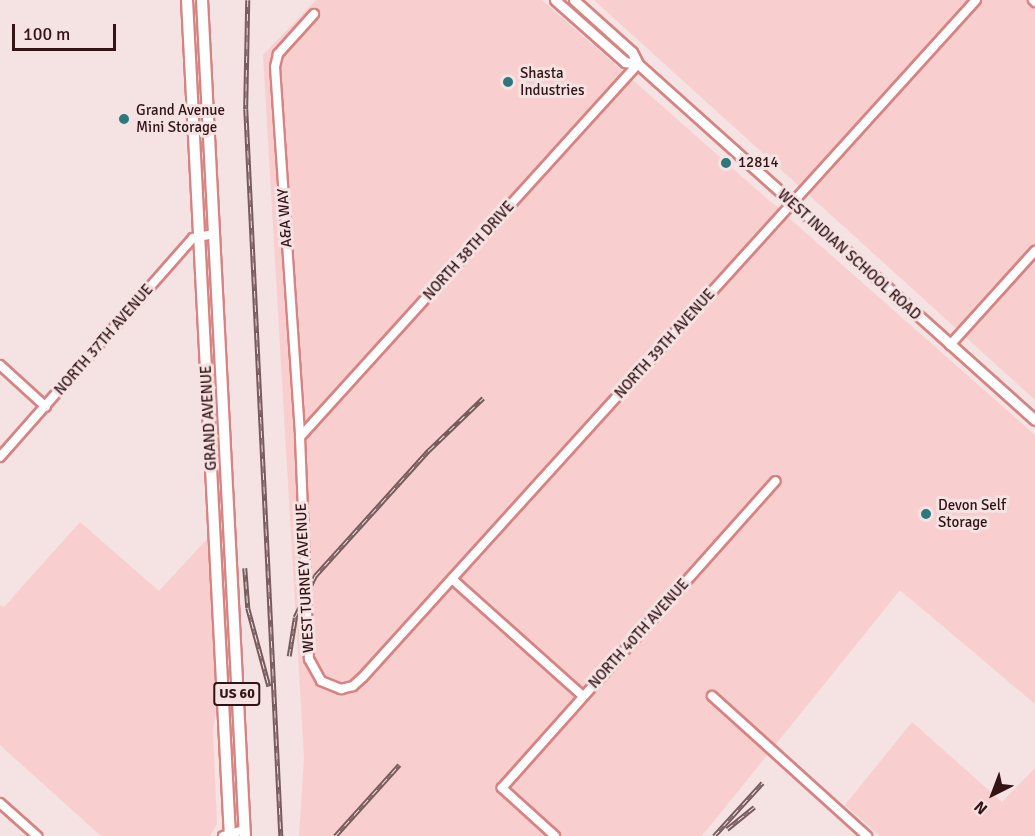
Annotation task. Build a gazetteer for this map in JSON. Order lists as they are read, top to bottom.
{
  "streets": {
    "highway": ["GRAND AVENUE", "US 60"],
    "main road": ["WEST INDIAN SCHOOL ROAD"],
    "street": [
      "A&A WAY",
      "NORTH 38TH DRIVE",
      "NORTH 37TH AVENUE",
      "NORTH 39TH AVENUE",
      "WEST TURNEY AVENUE",
      "NORTH 40TH AVENUE"
    ]
  },
  "crossings": [
    ["A&A WAY", "NORTH 38TH DRIVE"],
    ["A&A WAY", "WEST TURNEY AVENUE"],
    ["NORTH 38TH DRIVE", "WEST INDIAN SCHOOL ROAD"],
    ["NORTH 38TH DRIVE", "WEST TURNEY AVENUE"],
    ["WEST INDIAN SCHOOL ROAD", "NORTH 39TH AVENUE"],
    ["NORTH 37TH AVENUE", "GRAND AVENUE"],
    ["NORTH 39TH AVENUE", "WEST TURNEY AVENUE"]
  ],
  "places": [
    "Shasta Industries",
    "Grand Avenue Mini Storage",
    "12814",
    "Devon Self Storage"
  ],
  "scale_bar": "100 m",
  "north": "bottom left"
}
